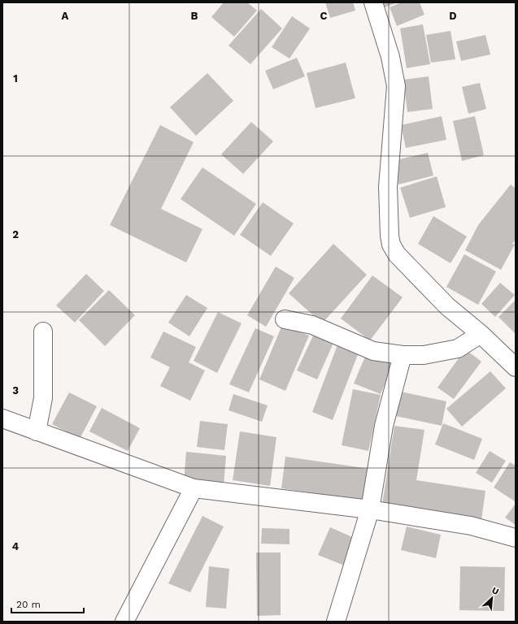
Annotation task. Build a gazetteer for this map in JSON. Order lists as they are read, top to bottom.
{
  "scale_bar": "20 m",
  "north": "top right",
  "grid": {
    "columns": [
      "A",
      "B",
      "C",
      "D"
    ],
    "rows": [
      "1",
      "2",
      "3",
      "4"
    ]
  }
}
